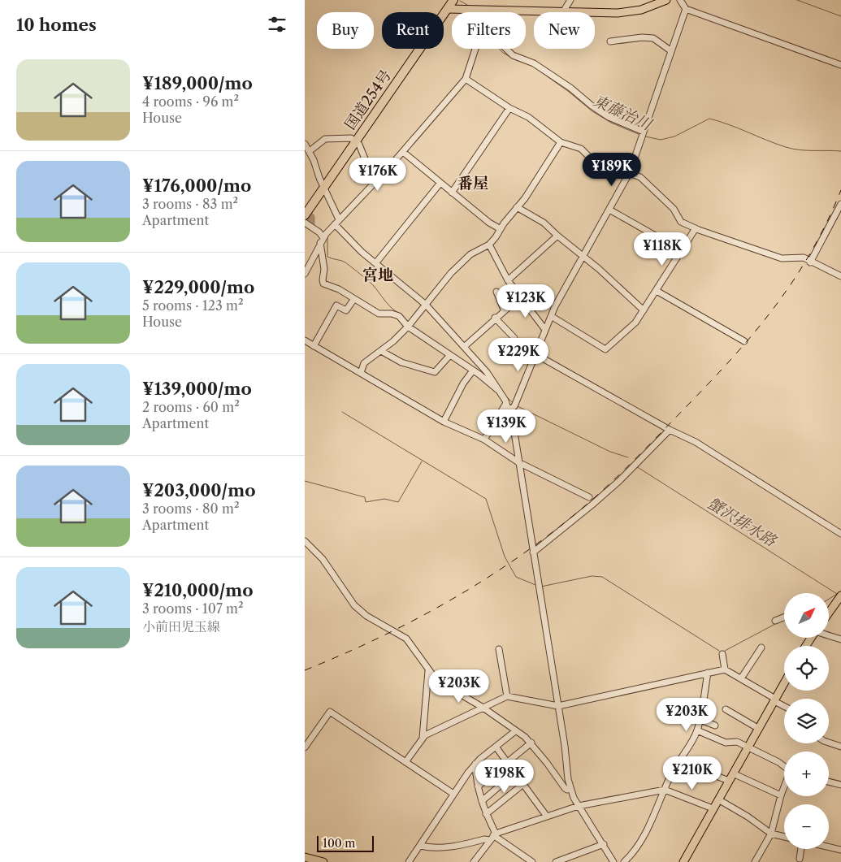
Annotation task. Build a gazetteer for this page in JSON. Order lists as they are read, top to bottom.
{
  "streets": {
    "highway": ["国道254号"]
  },
  "districts": ["番屋", "宮地"],
  "water": ["東藤治川", "蟹沢排水路"],
  "scale_bar": "100 m",
  "north": "top right",
  "page": {
    "heading": "10 homes",
    "chip": [
      "Buy",
      "Rent",
      "Filters",
      "New"
    ],
    "list": [
      {
        "name": "¥189,000/mo",
        "note": "4 rooms · 96 m² · House"
      },
      {
        "name": "¥176,000/mo",
        "note": "3 rooms · 83 m² · Apartment"
      },
      {
        "name": "¥229,000/mo",
        "note": "5 rooms · 123 m² · House"
      },
      {
        "name": "¥139,000/mo",
        "note": "2 rooms · 60 m² · Apartment"
      },
      {
        "name": "¥203,000/mo",
        "note": "3 rooms · 80 m² · Apartment"
      },
      {
        "name": "¥210,000/mo",
        "note": "3 rooms · 107 m² · 小前田児玉線"
      }
    ],
    "price": [
      "¥189K",
      "¥176K",
      "¥118K",
      "¥123K",
      "¥229K",
      "¥139K",
      "¥203K",
      "¥203K",
      "¥210K",
      "¥198K"
    ],
    "map_buttons": ["+", "−"],
    "scale": "100 m"
  }
}
